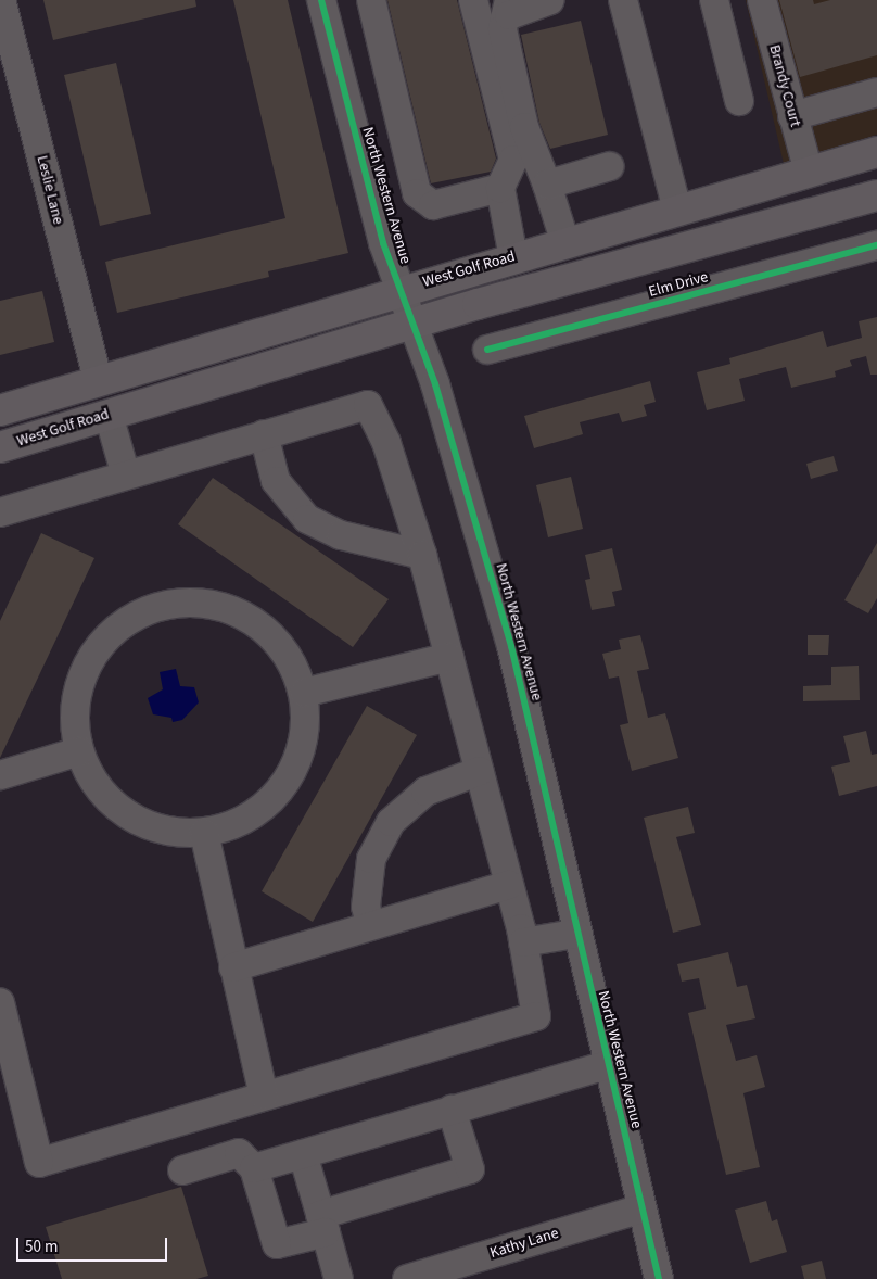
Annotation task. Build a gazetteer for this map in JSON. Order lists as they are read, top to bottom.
{
  "streets": {
    "main road": ["West Golf Road"],
    "street": [
      "Brandy Court",
      "Leslie Lane",
      "North Western Avenue",
      "Elm Drive",
      "Kathy Lane"
    ]
  },
  "crossings": [
    ["Brandy Court", "West Golf Road"],
    ["Leslie Lane", "West Golf Road"],
    ["North Western Avenue", "West Golf Road"],
    ["North Western Avenue", "Kathy Lane"]
  ],
  "scale_bar": "50 m"
}
